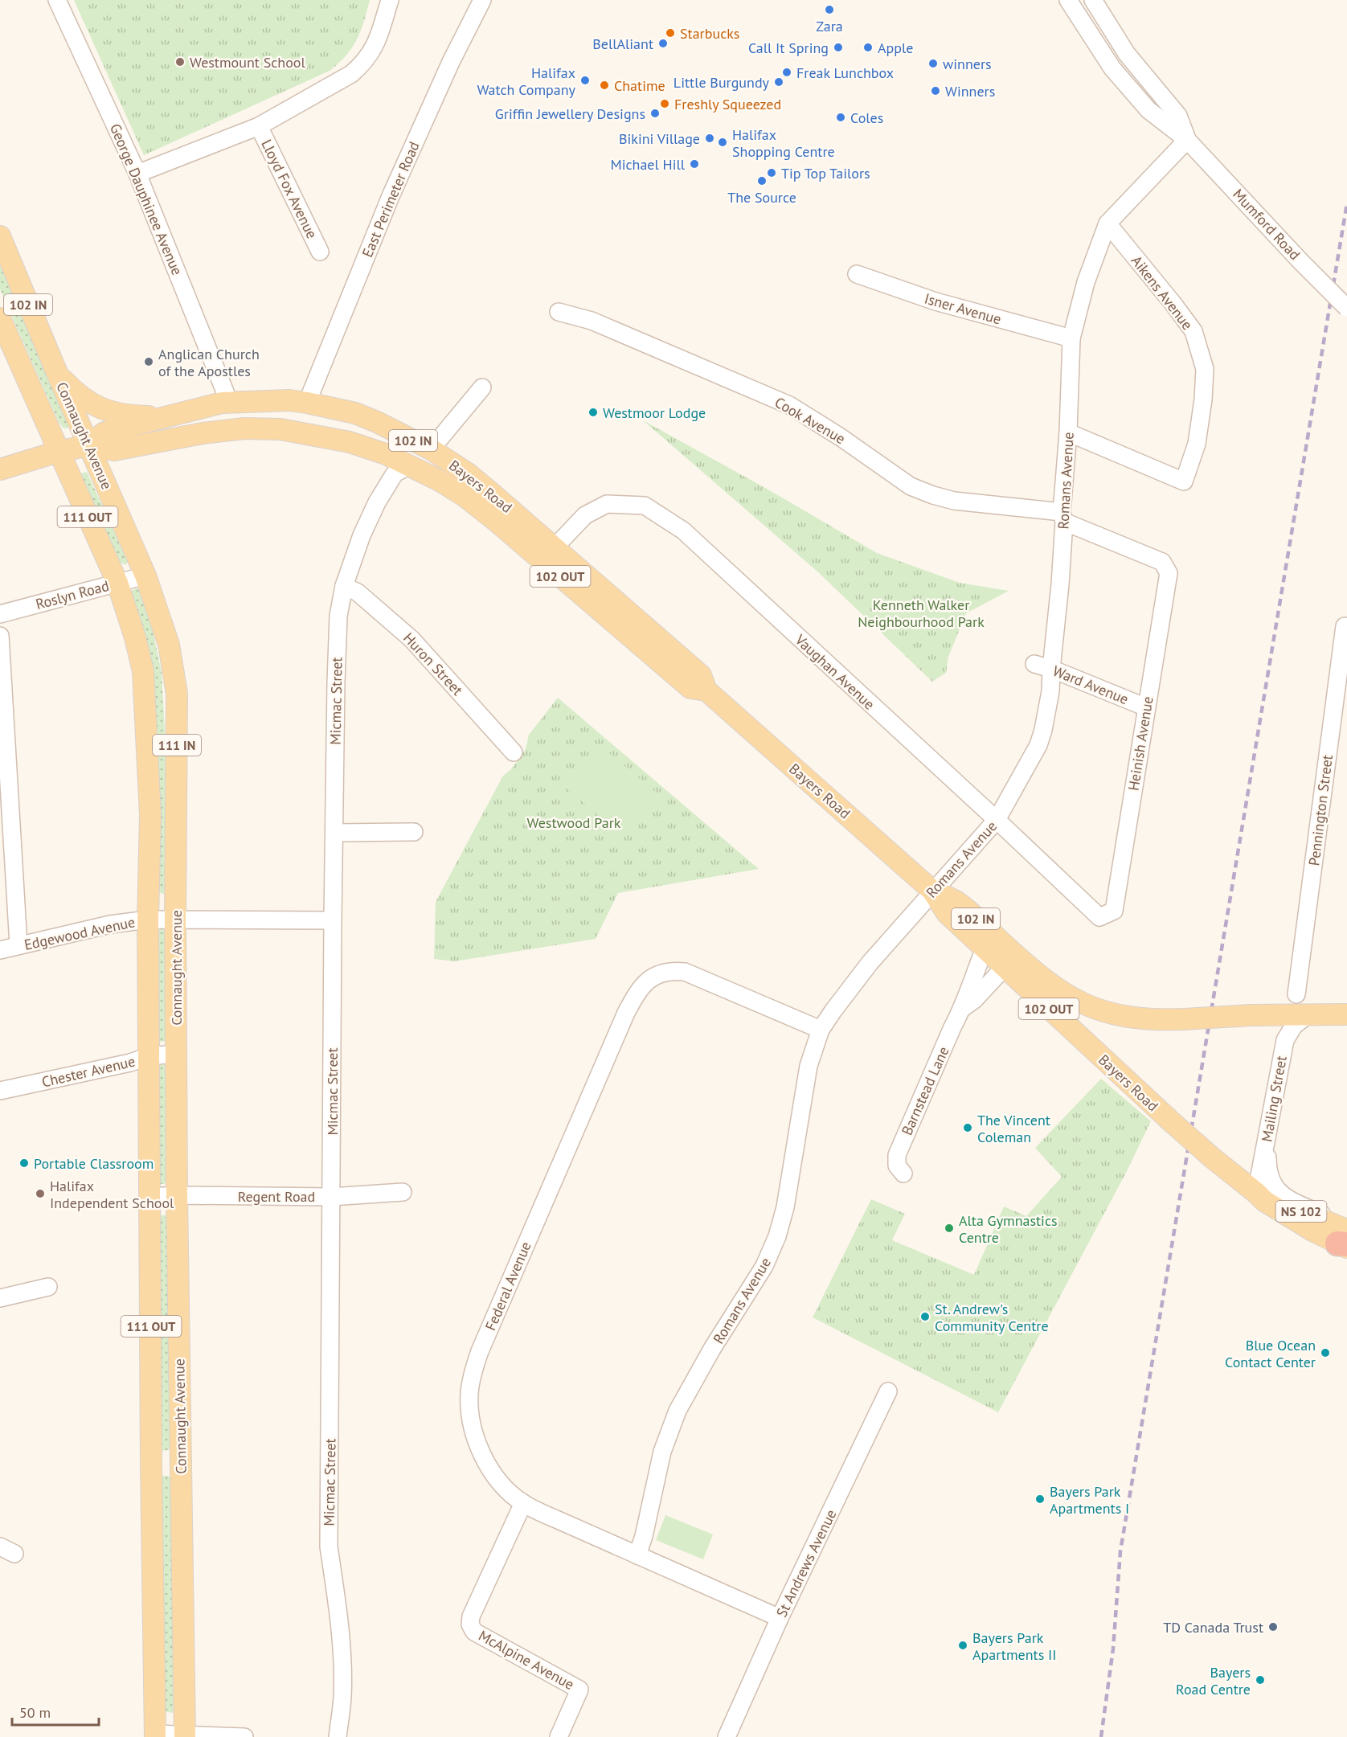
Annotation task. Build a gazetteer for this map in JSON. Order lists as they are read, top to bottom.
{
  "streets": {
    "main road": [
      "102 IN",
      "Connaught Avenue",
      "Bayers Road",
      "111 OUT",
      "102 OUT",
      "111 IN"
    ],
    "street": [
      "Lloyd Fox Avenue",
      "George Dauphinee Avenue",
      "East Perimeter Road",
      "Mumford Road",
      "Aikens Avenue",
      "Isner Avenue",
      "Cook Avenue",
      "Romans Avenue",
      "Roslyn Road",
      "Huron Street",
      "Vaughan Avenue",
      "Ward Avenue",
      "Micmac Street",
      "Heinish Avenue",
      "Pennington Street",
      "Edgewood Avenue",
      "Chester Avenue",
      "Barnstead Lane",
      "Mailing Street",
      "Regent Road",
      "Federal Avenue",
      "St Andrews Avenue",
      "McAlpine Avenue"
    ]
  },
  "crossings": [
    ["George Dauphinee Avenue", "Bayers Road"],
    ["East Perimeter Road", "Bayers Road"],
    ["Mumford Road", "Romans Avenue"],
    ["Aikens Avenue", "Romans Avenue"],
    ["Isner Avenue", "Romans Avenue"],
    ["Cook Avenue", "Romans Avenue"],
    ["Cook Avenue", "Heinish Avenue"],
    ["Connaught Avenue", "Bayers Road"],
    ["Connaught Avenue", "Roslyn Road"],
    ["Connaught Avenue", "Edgewood Avenue"],
    ["Connaught Avenue", "Chester Avenue"],
    ["Connaught Avenue", "Regent Road"],
    ["Romans Avenue", "Bayers Road"],
    ["Romans Avenue", "Vaughan Avenue"],
    ["Romans Avenue", "Ward Avenue"],
    ["Romans Avenue", "Federal Avenue"],
    ["Bayers Road", "Vaughan Avenue"],
    ["Bayers Road", "Micmac Street"],
    ["Bayers Road", "Barnstead Lane"],
    ["Bayers Road", "Mailing Street"],
    ["Huron Street", "Micmac Street"],
    ["Vaughan Avenue", "Heinish Avenue"],
    ["Ward Avenue", "Heinish Avenue"],
    ["Micmac Street", "Edgewood Avenue"],
    ["Micmac Street", "Regent Road"],
    ["Federal Avenue", "St Andrews Avenue"],
    ["Federal Avenue", "McAlpine Avenue"]
  ],
  "parks": ["Kenneth Walker Neighbourhood Park", "Westwood Park"],
  "places": [
    "Zara",
    "Starbucks",
    "BellAliant",
    "Call It Spring",
    "Apple",
    "Westmount School",
    "winners",
    "Freak Lunchbox",
    "Halifax Watch Company",
    "Little Burgundy",
    "Chatime",
    "Winners",
    "Freshly Squeezed",
    "Griffin Jewellery Designs",
    "Coles",
    "Bikini Village",
    "Halifax Shopping Centre",
    "Michael Hill",
    "Tip Top Tailors",
    "The Source",
    "Anglican Church of the Apostles",
    "Westmoor Lodge",
    "The Vincent Coleman",
    "Portable Classroom",
    "Halifax Independent School",
    "Alta Gymnastics Centre",
    "St. Andrew's Community Centre",
    "Blue Ocean Contact Center",
    "Bayers Park Apartments I",
    "TD Canada Trust",
    "Bayers Park Apartments II",
    "Bayers Road Centre"
  ],
  "scale_bar": "50 m"
}
